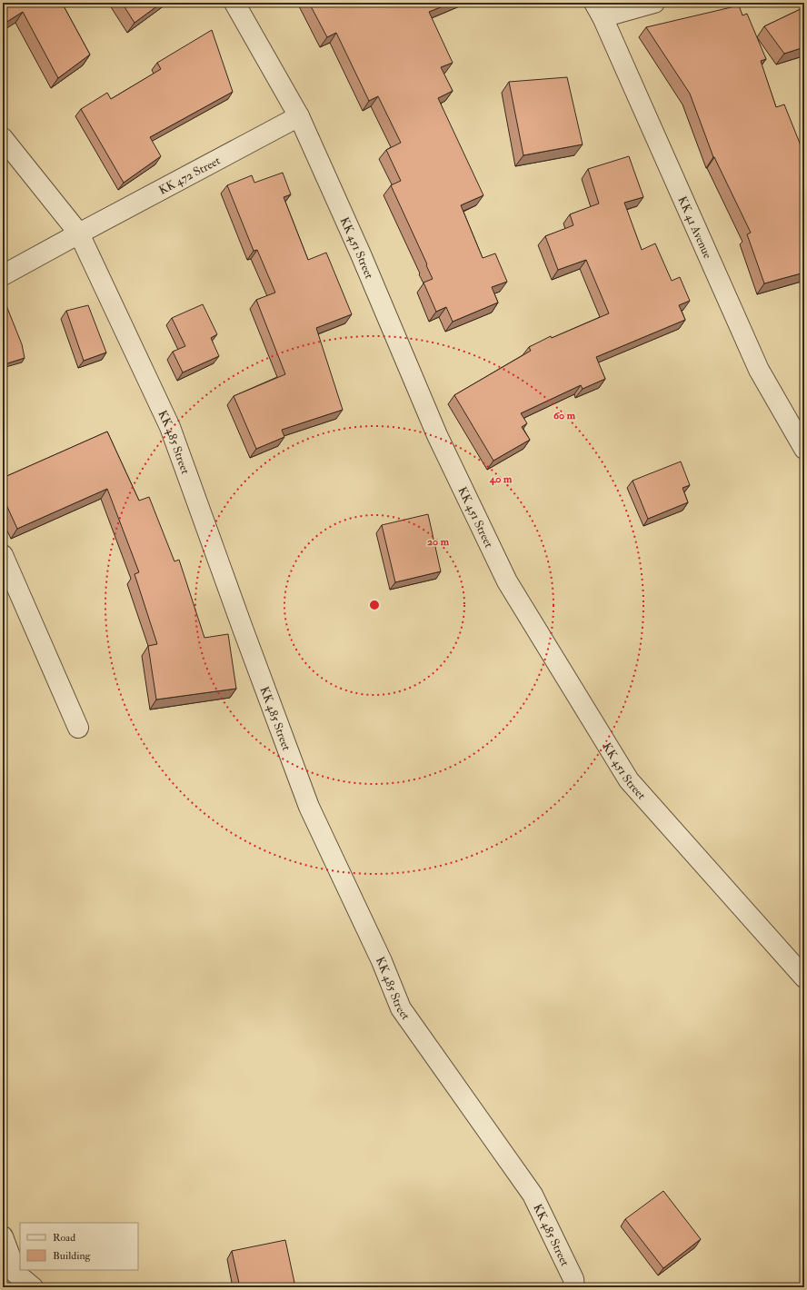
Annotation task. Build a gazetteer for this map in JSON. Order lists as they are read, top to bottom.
{
  "streets": {
    "street": [
      "KK 472 Street",
      "KK 41 Avenue",
      "KK 451 Street",
      "KK 485 Street"
    ]
  },
  "crossings": [
    ["KK 472 Street", "KK 451 Street"],
    ["KK 472 Street", "KK 485 Street"]
  ],
  "legend": ["Road", "Building"],
  "rings": ["60 m", "40 m", "20 m"]
}
